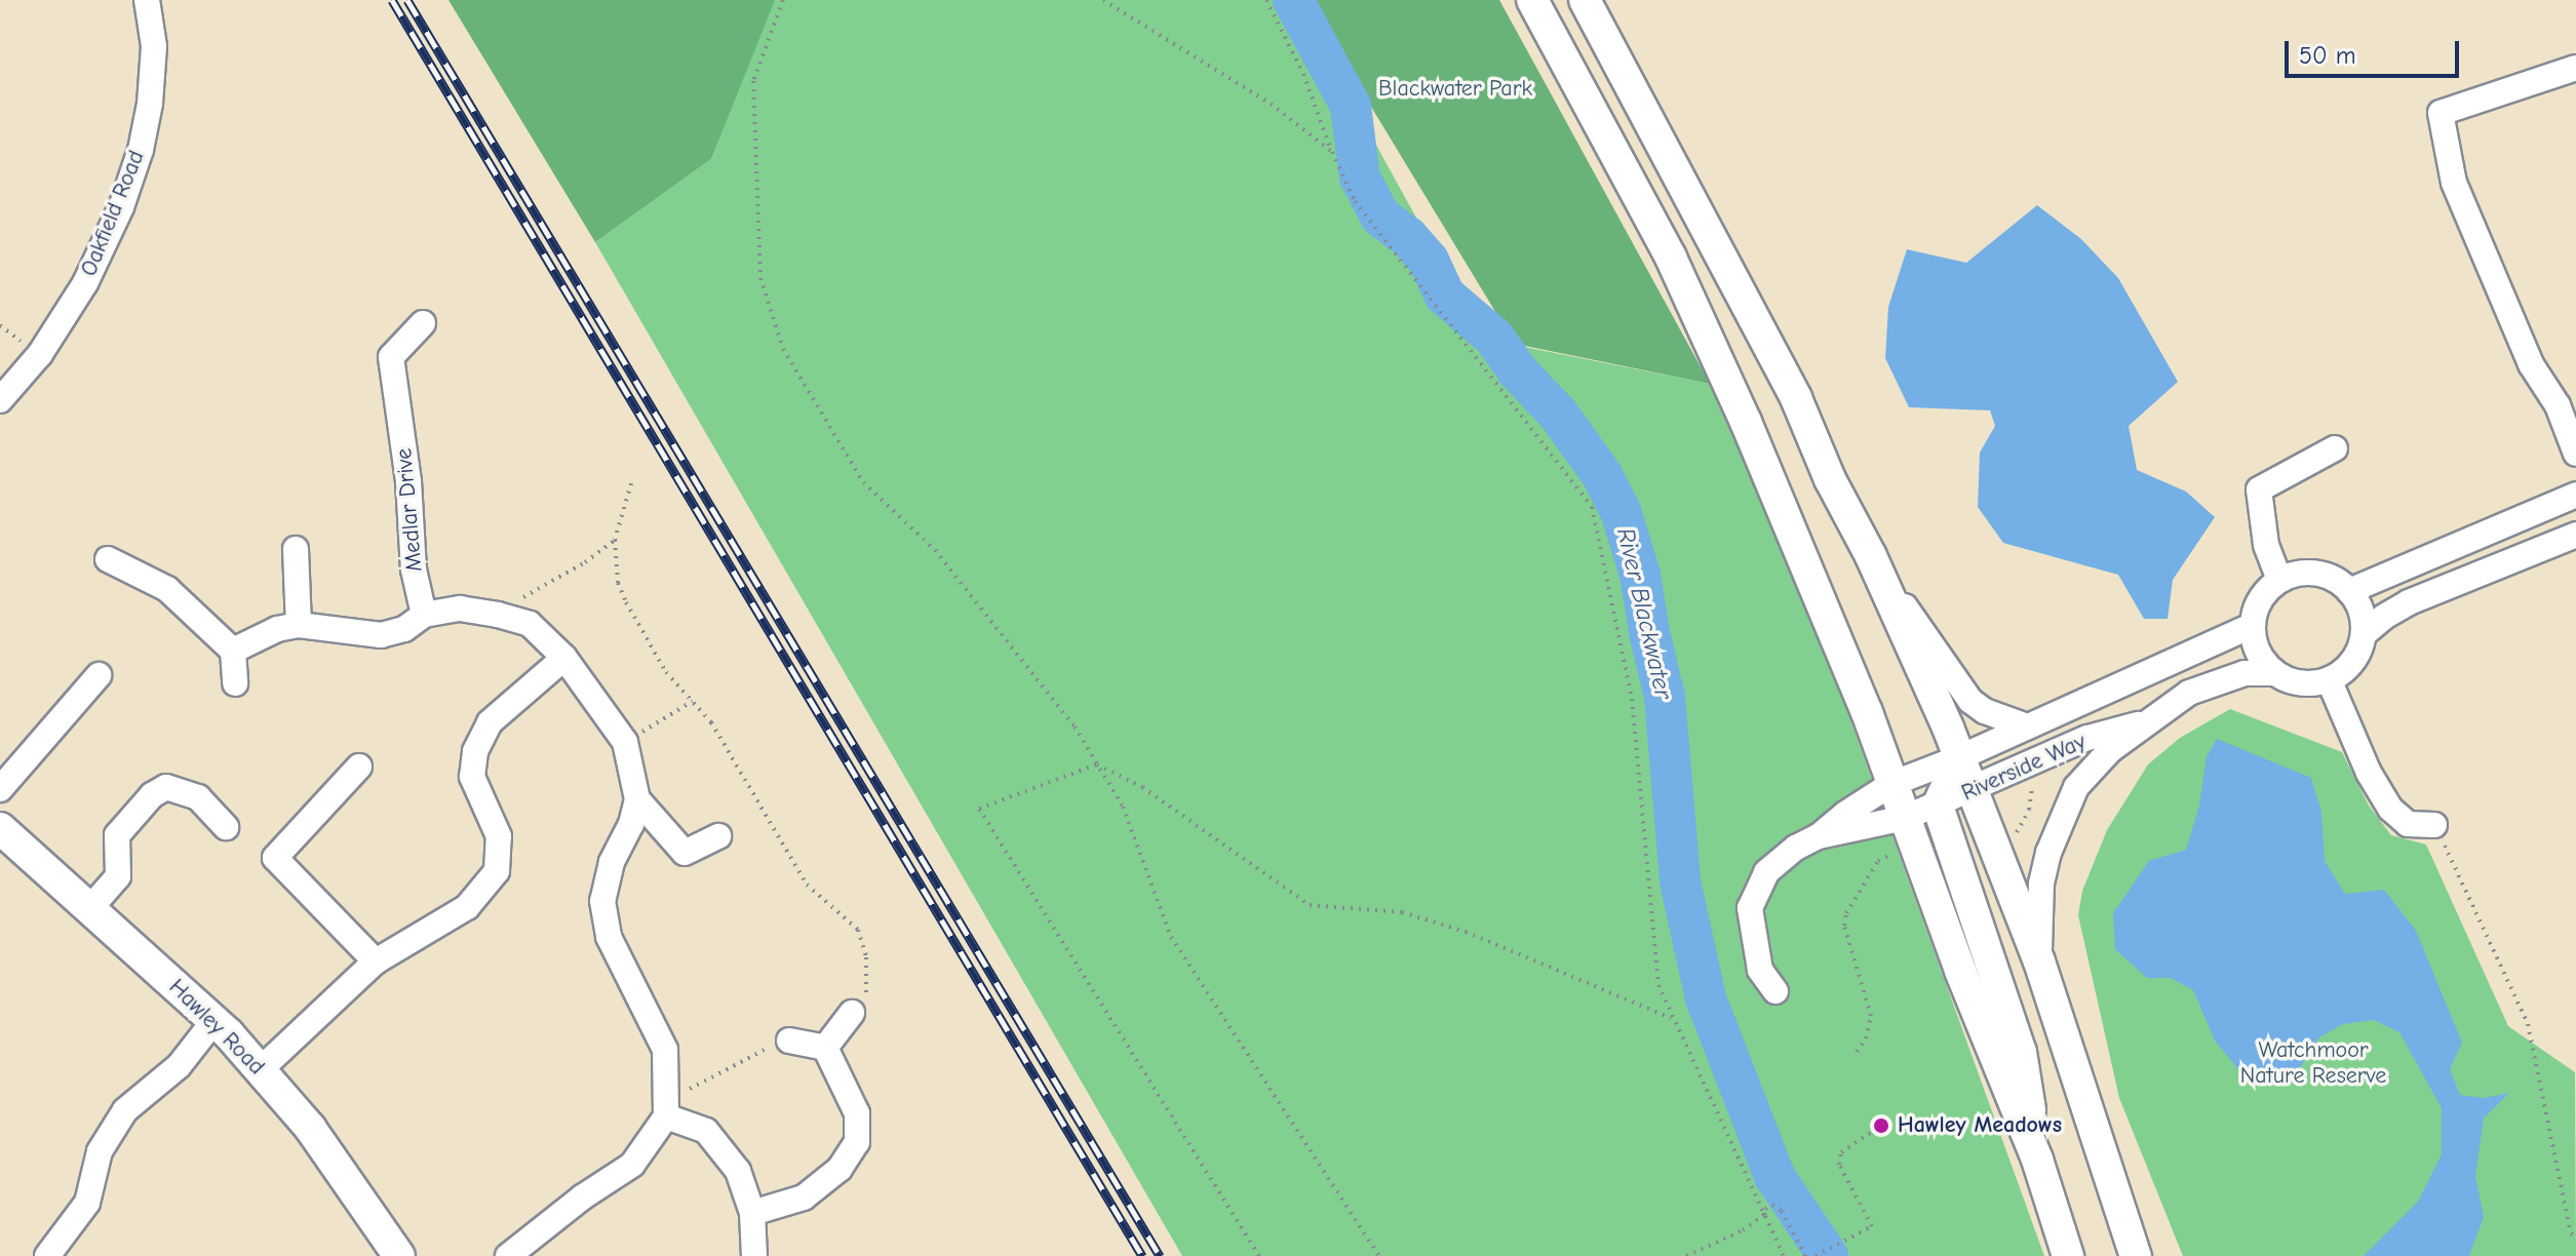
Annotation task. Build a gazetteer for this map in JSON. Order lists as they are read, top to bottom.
{
  "streets": {
    "main road": ["Hawley Road"],
    "street": ["Oakfield Road", "Medlar Drive", "Riverside Way"]
  },
  "water": ["River Blackwater"],
  "parks": ["Blackwater Park", "Watchmoor Nature Reserve"],
  "places": ["Hawley Meadows"],
  "scale_bar": "50 m"
}
